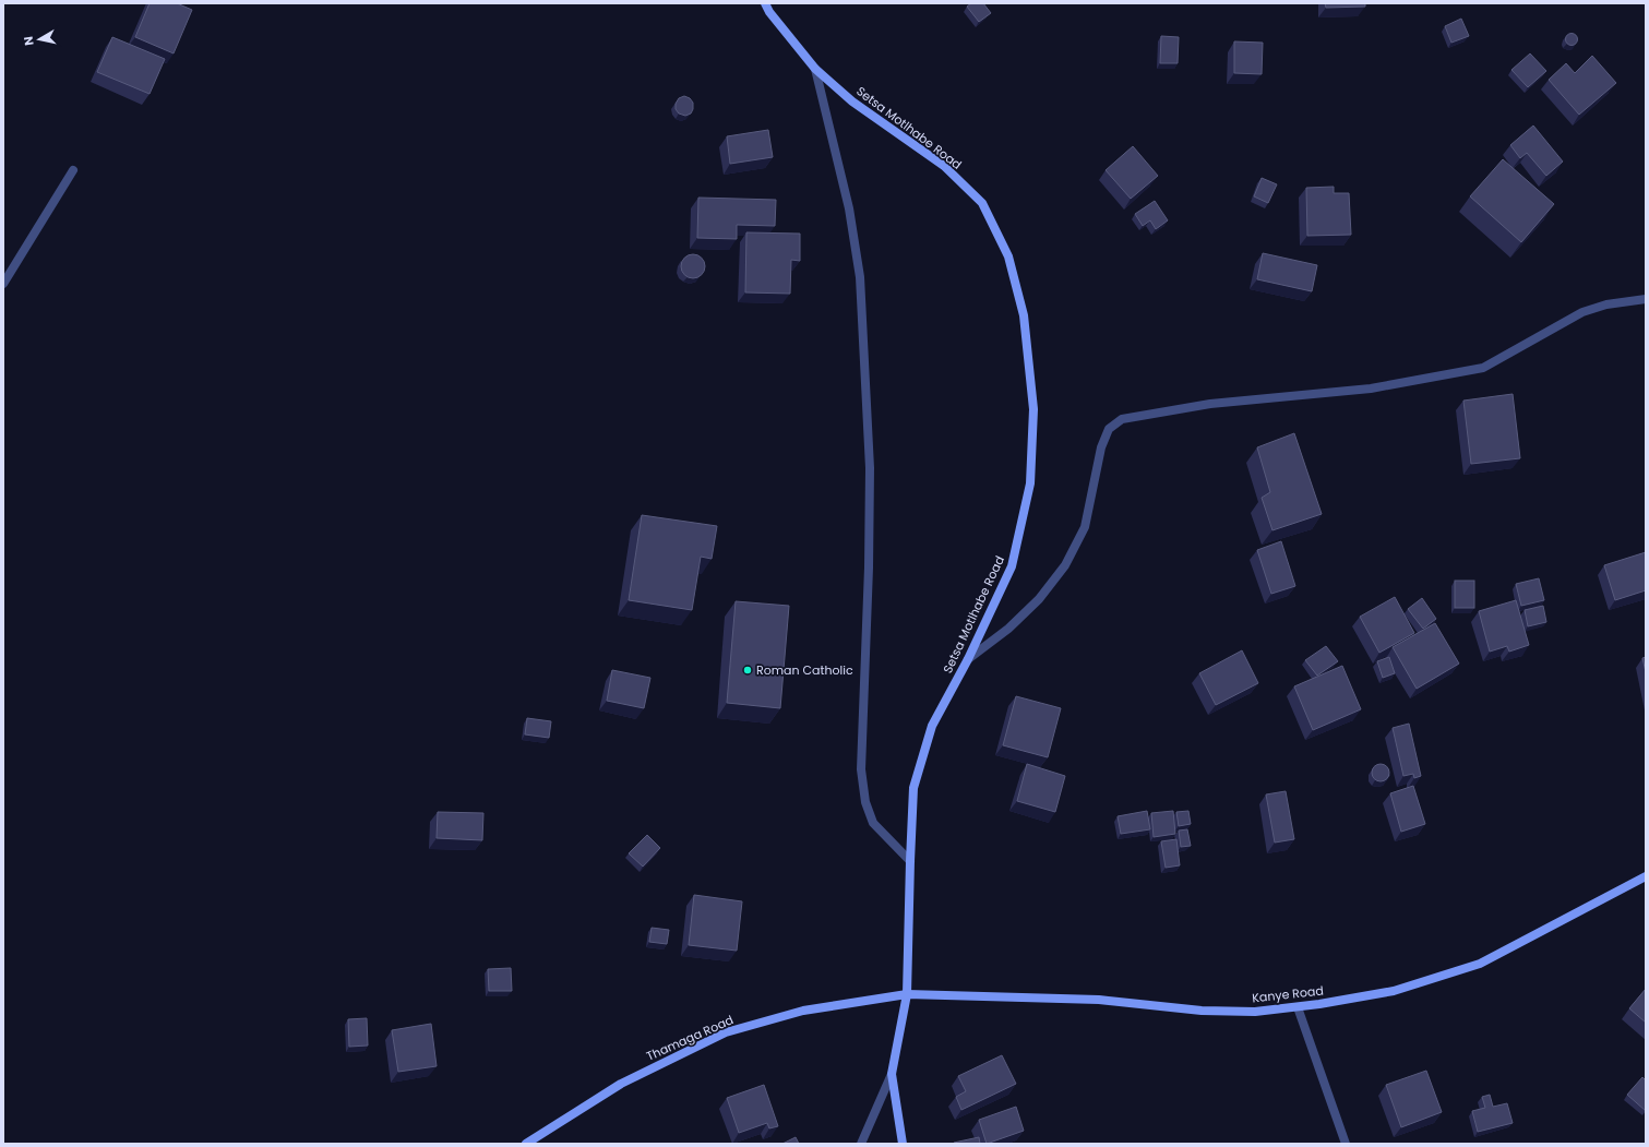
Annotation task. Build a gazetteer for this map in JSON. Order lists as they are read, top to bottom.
{
  "streets": {
    "street": ["Setsa Motlhabe Road", "Kanye Road", "Thamaga Road"]
  },
  "crossings": [
    ["Setsa Motlhabe Road", "Kanye Road"],
    ["Setsa Motlhabe Road", "Thamaga Road"],
    ["Kanye Road", "Thamaga Road"]
  ],
  "places": ["Roman Catholic"],
  "north": "left"
}
